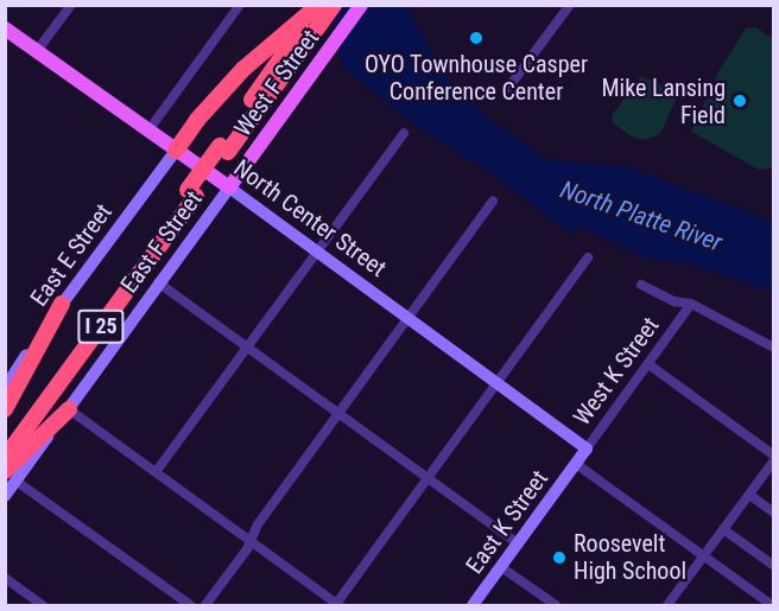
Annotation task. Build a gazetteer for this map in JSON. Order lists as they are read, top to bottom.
{
  "streets": {
    "highway": ["I 25"],
    "main road": ["West F Street", "North Center Street"],
    "street": [
      "East F Street",
      "East E Street",
      "West K Street",
      "East K Street"
    ]
  },
  "crossings": [
    ["West F Street", "North Center Street"],
    ["West F Street", "East F Street"],
    ["North Center Street", "East F Street"],
    ["North Center Street", "East E Street"],
    ["North Center Street", "West K Street"],
    ["West K Street", "East K Street"]
  ],
  "water": ["North Platte River"],
  "places": ["OYO Townhouse Casper Conference Center", "Mike Lansing Field", "Roosevelt High School"]
}
